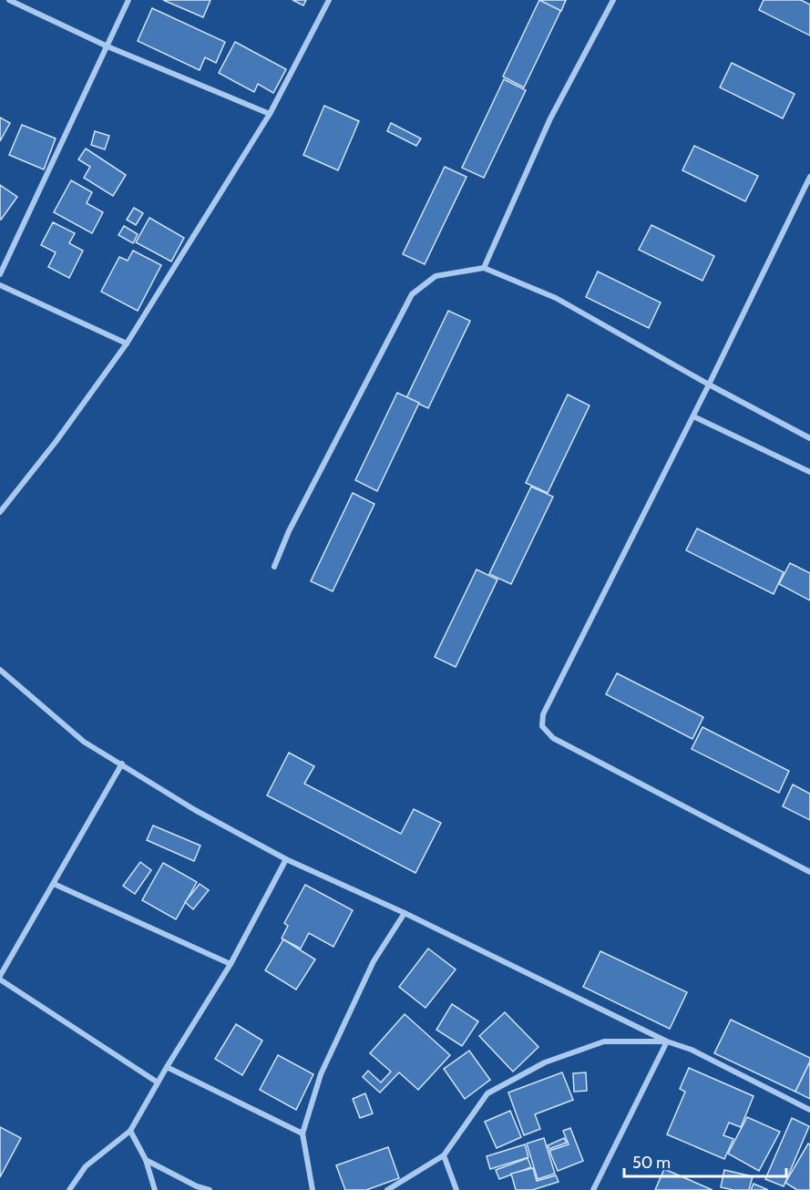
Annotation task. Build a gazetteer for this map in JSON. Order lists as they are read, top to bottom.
{
  "scale_bar": "50 m"
}
